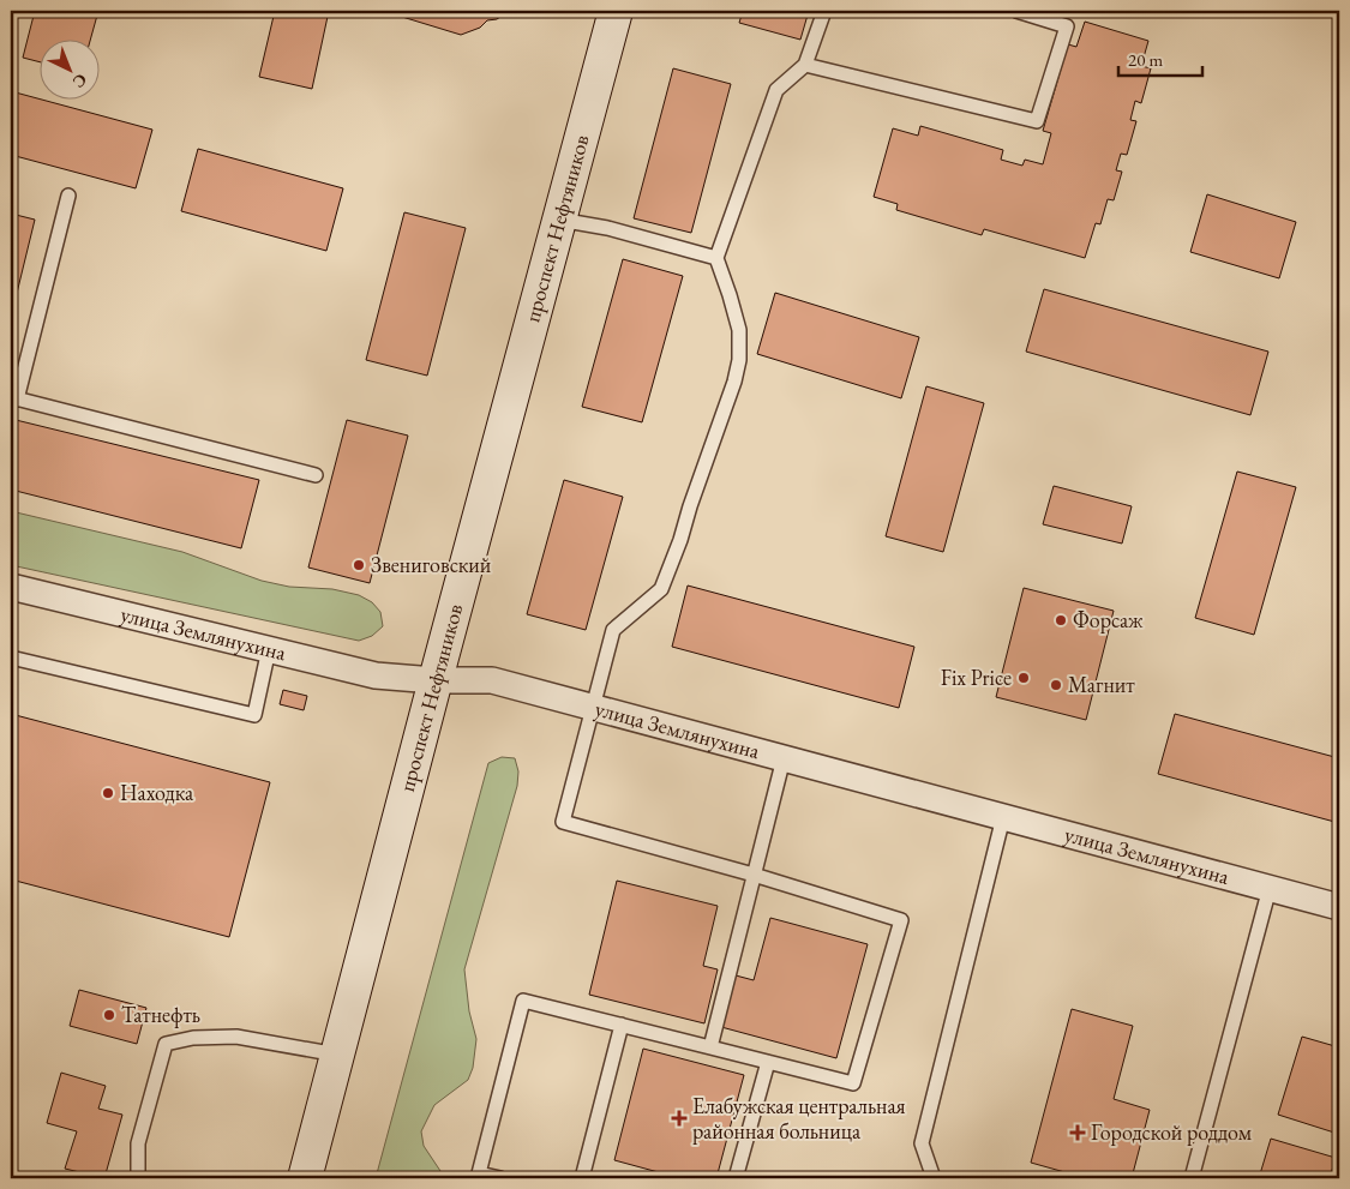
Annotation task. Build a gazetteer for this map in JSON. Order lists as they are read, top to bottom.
{
  "streets": {
    "main road": ["проспект Нефтяников"],
    "street": ["улица Землянухина"]
  },
  "crossings": [
    ["проспект Нефтяников", "улица Землянухина"]
  ],
  "places": {
    "other": [
      "Звениговский",
      "Форсаж",
      "Fix Price",
      "Магнит",
      "Находка",
      "Татнефть"
    ],
    "health": ["Елабужская центральная районная больница", "Городской роддом"]
  },
  "scale_bar": "20 m",
  "north": "bottom right"
}
